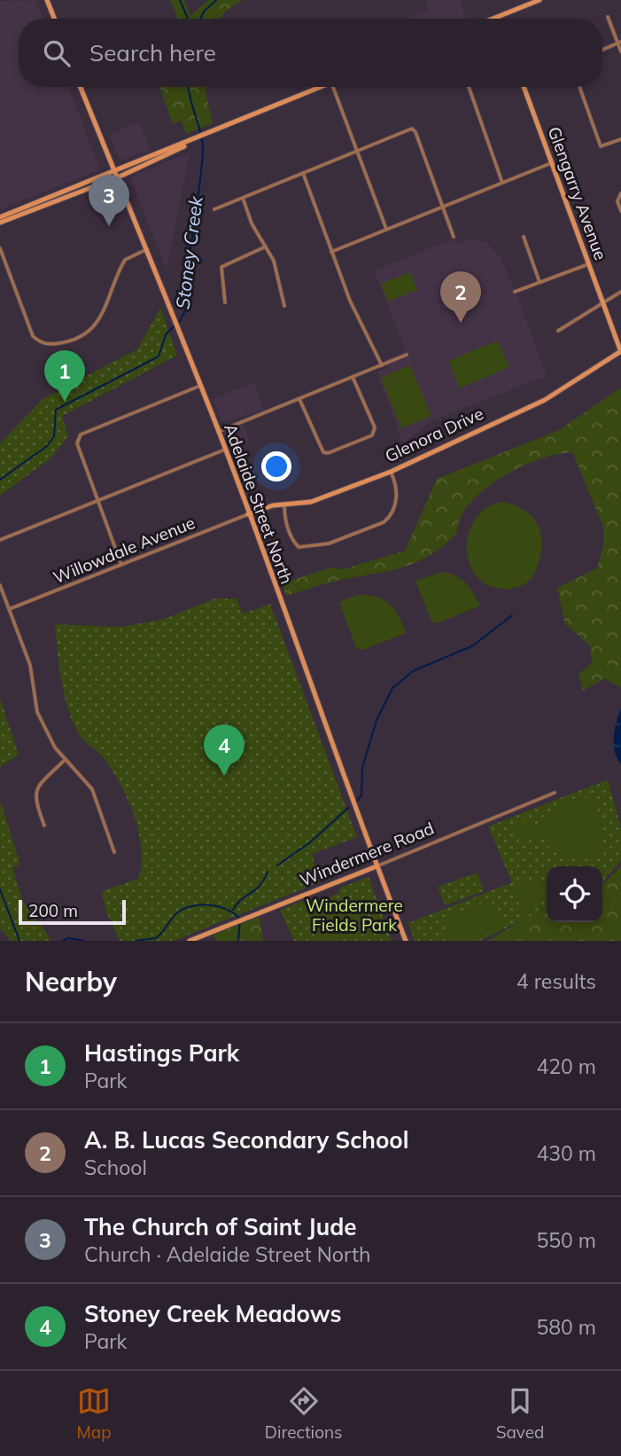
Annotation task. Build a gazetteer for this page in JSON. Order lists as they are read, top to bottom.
{
  "streets": {
    "main road": [
      "Glengarry Avenue",
      "Glenora Drive",
      "Adelaide Street North",
      "Windermere Road"
    ],
    "street": ["Willowdale Avenue"]
  },
  "crossings": [
    ["Glengarry Avenue", "Glenora Drive"],
    ["Glenora Drive", "Adelaide Street North"],
    ["Glenora Drive", "Willowdale Avenue"],
    ["Adelaide Street North", "Willowdale Avenue"],
    ["Adelaide Street North", "Windermere Road"]
  ],
  "water": ["Stoney Creek"],
  "parks": ["Windermere Fields Park"],
  "scale_bar": "200 m",
  "page": {
    "search": "Search here",
    "pins": [
      "3",
      "2",
      "1",
      "4"
    ],
    "scale": "200 m",
    "heading": ["Nearby", "4 results"],
    "list": [
      {
        "mark": "1",
        "name": "Hastings Park",
        "note": "Park",
        "value": "420 m"
      },
      {
        "mark": "2",
        "name": "A. B. Lucas Secondary School",
        "note": "School",
        "value": "430 m"
      },
      {
        "mark": "3",
        "name": "The Church of Saint Jude",
        "note": "Church · Adelaide Street North",
        "value": "550 m"
      },
      {
        "mark": "4",
        "name": "Stoney Creek Meadows",
        "note": "Park",
        "value": "580 m"
      }
    ],
    "nav": ["Map", "Directions", "Saved"]
  }
}
